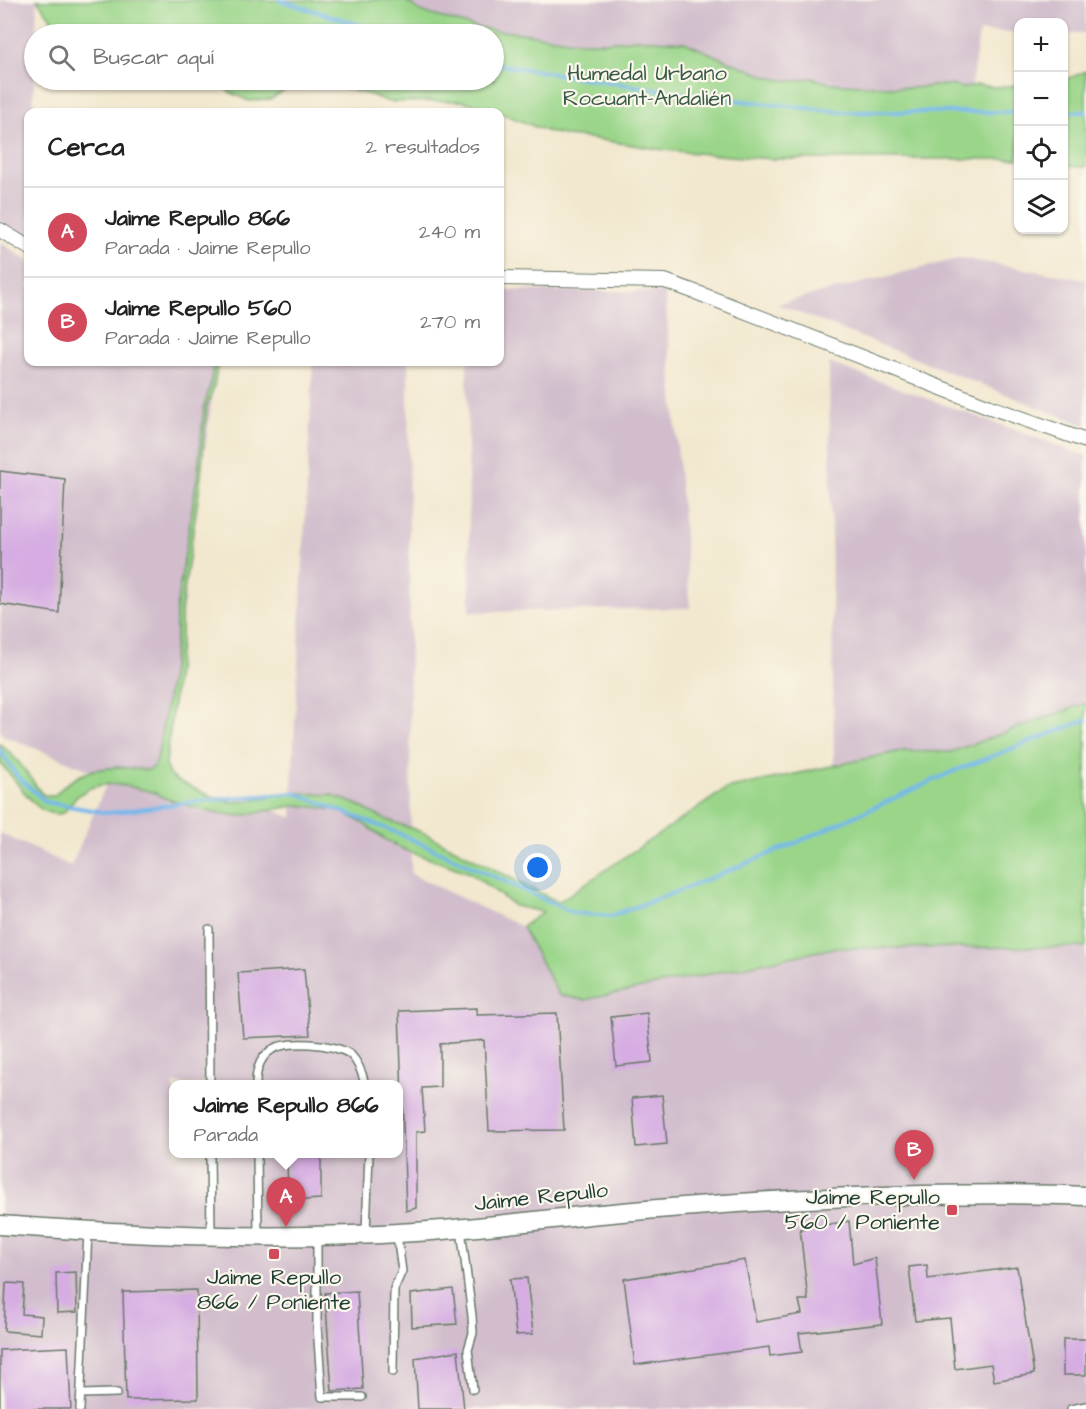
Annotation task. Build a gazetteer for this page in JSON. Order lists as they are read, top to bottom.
{
  "streets": {
    "street": ["Jaime Repullo"]
  },
  "parks": ["Humedal Urbano Rocuant-Andalién"],
  "places": {
    "transit": ["Jaime Repullo 560 / Poniente", "Jaime Repullo 866 / Poniente"]
  },
  "page": {
    "map_buttons": ["+", "−"],
    "search": "Buscar aquí",
    "heading": ["Cerca", "2 resultados"],
    "list": [
      {
        "mark": "A",
        "name": "Jaime Repullo 866",
        "note": "Parada · Jaime Repullo",
        "value": "240 m"
      },
      {
        "mark": "B",
        "name": "Jaime Repullo 560",
        "note": "Parada · Jaime Repullo",
        "value": "270 m"
      }
    ],
    "popup": ["Jaime Repullo 866", "Parada"],
    "pins": ["B", "A"]
  }
}
